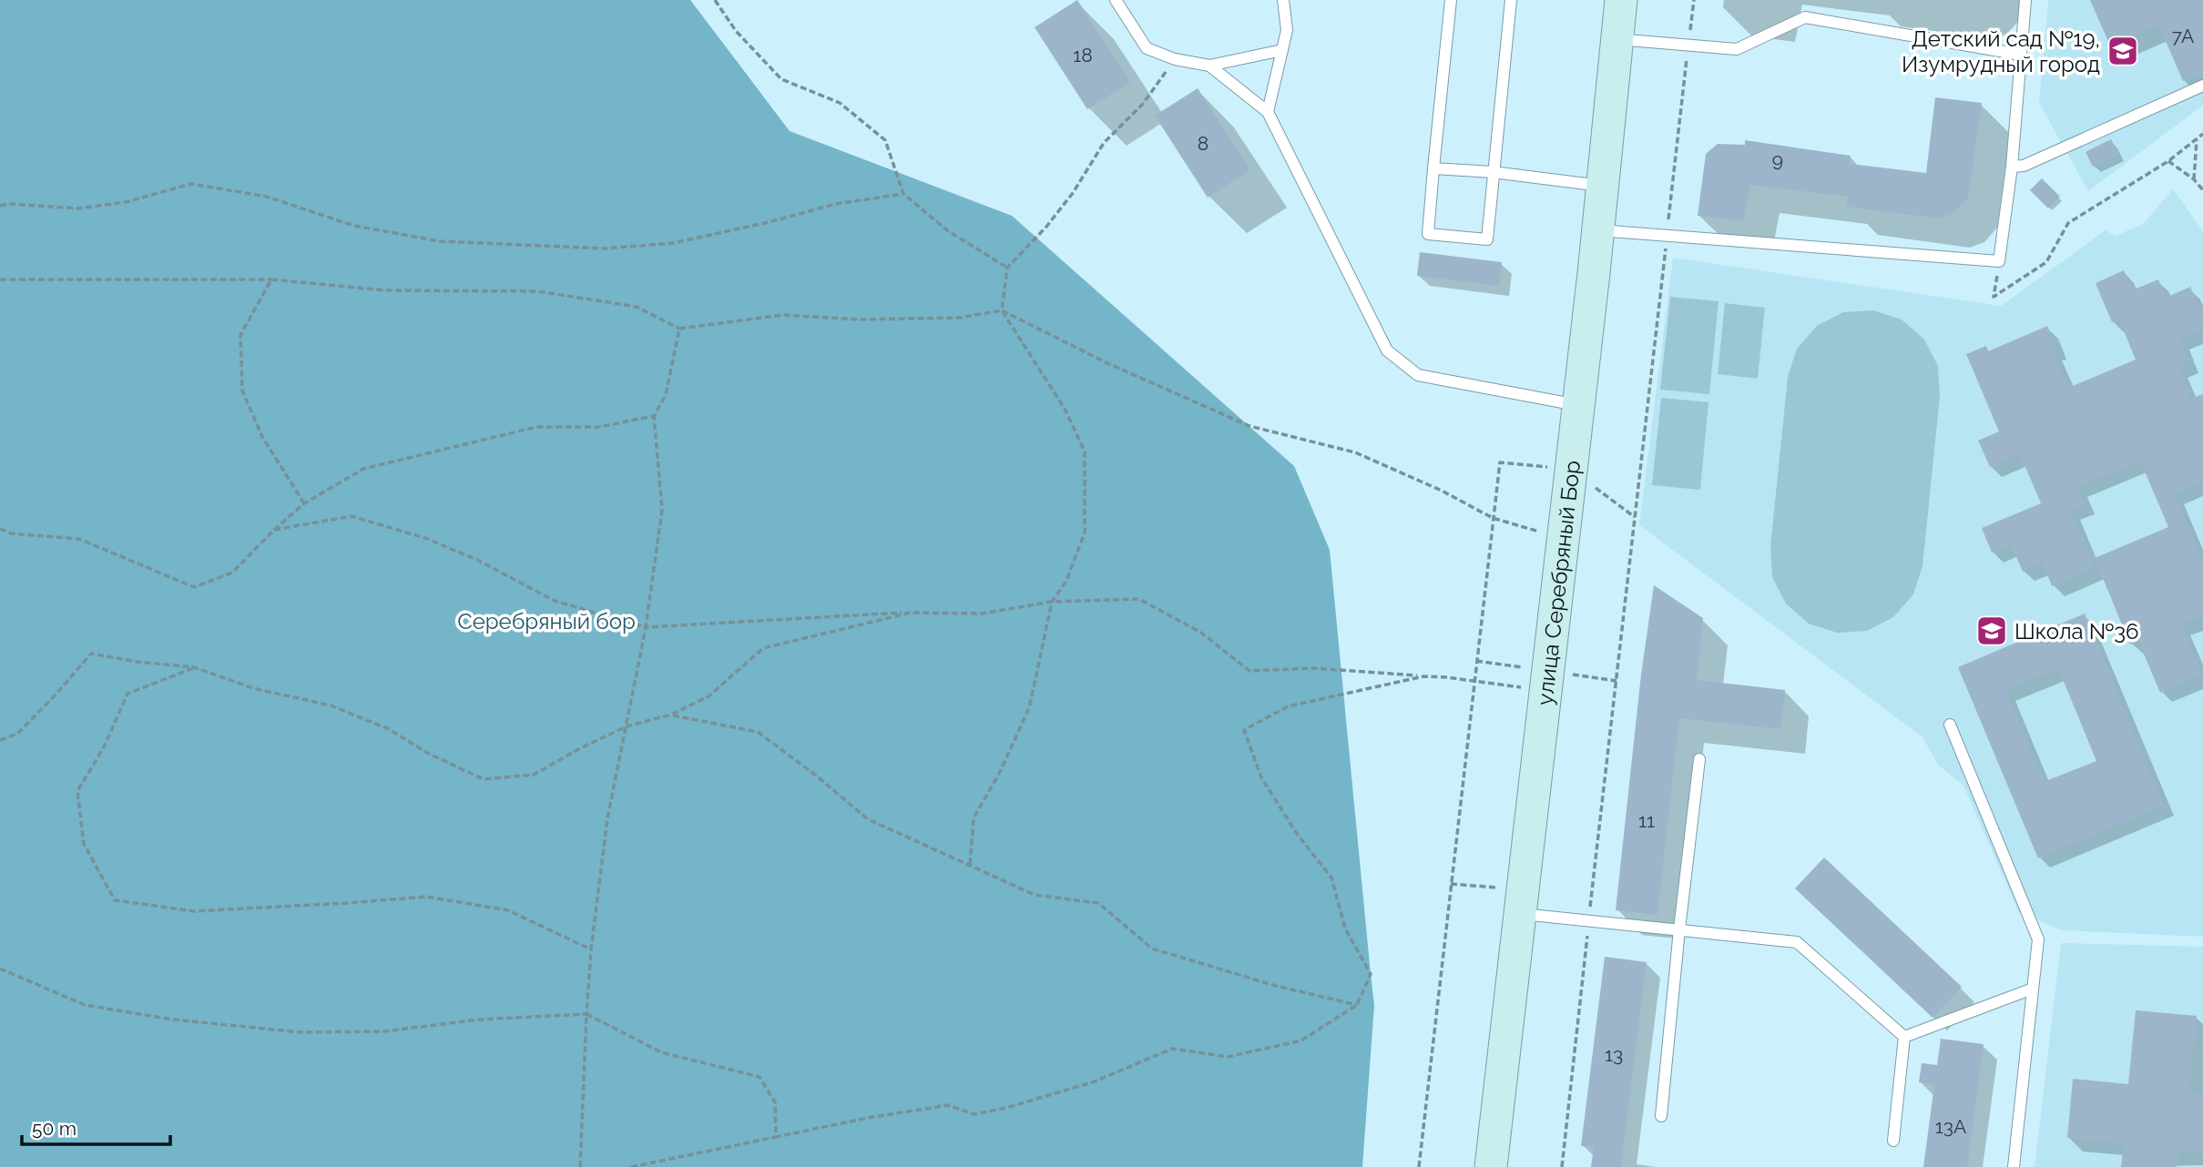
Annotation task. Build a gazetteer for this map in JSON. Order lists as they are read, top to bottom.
{
  "streets": {
    "street": ["улица Серебряный Бор"]
  },
  "parks": ["Серебряный бор"],
  "places": {
    "school or university": ["Детский сад №19, Изумрудный город", "Школа №36"]
  },
  "house_numbers": [
    "7А",
    "18",
    "8",
    "9",
    "11",
    "13",
    "13А"
  ],
  "scale_bar": "50 m"
}
